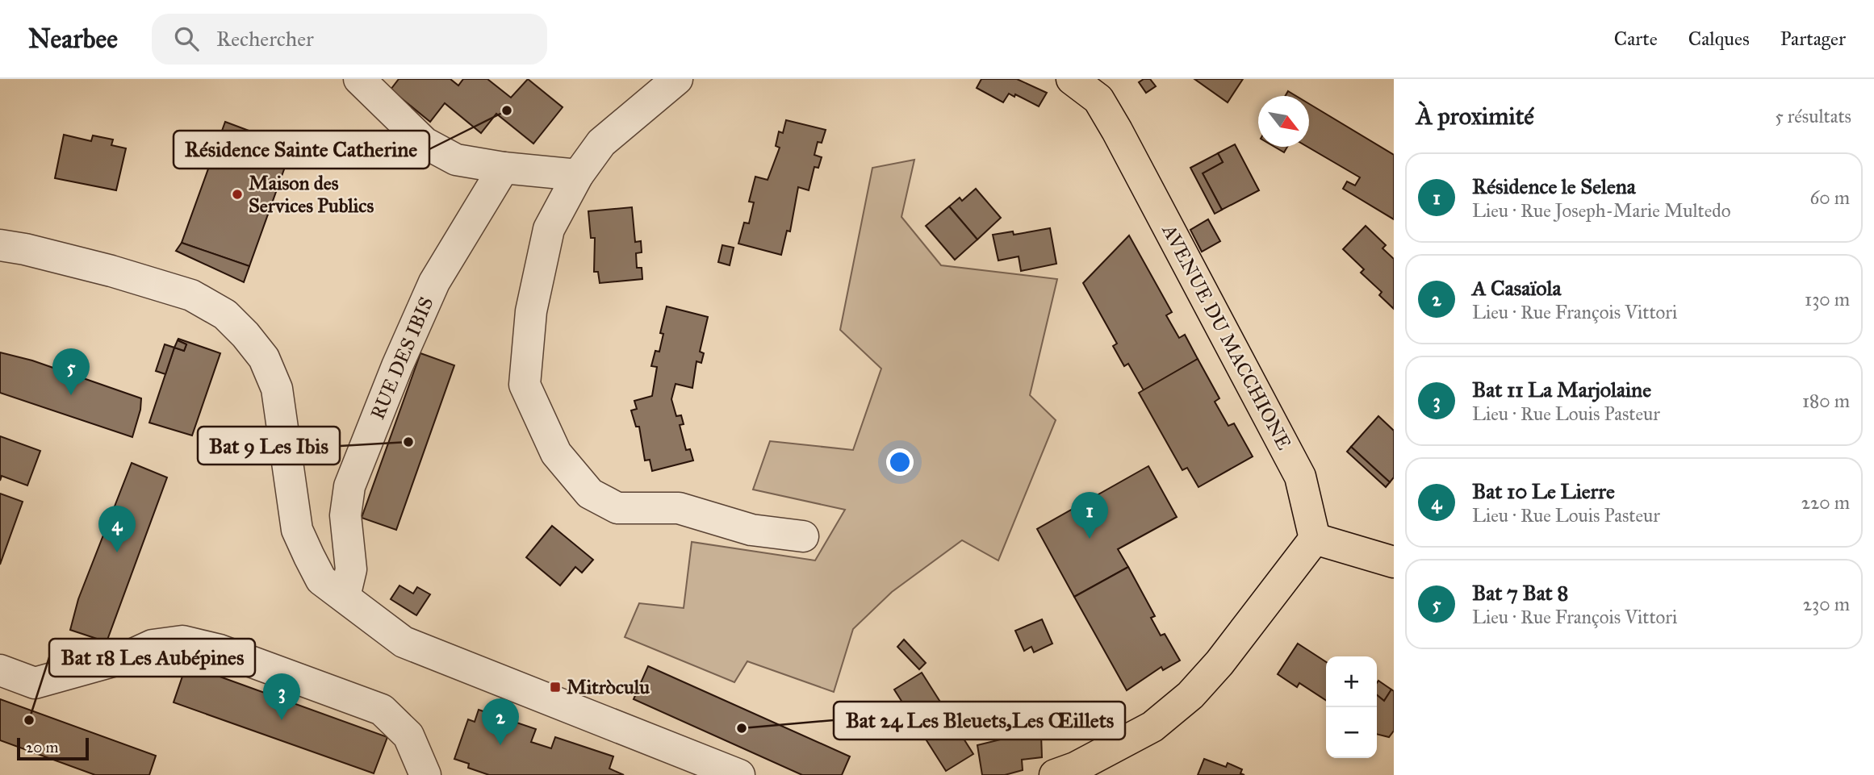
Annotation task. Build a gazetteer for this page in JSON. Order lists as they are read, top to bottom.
{
  "streets": {
    "main road": ["AVENUE DU MACCHIONE"],
    "street": ["RUE DES IBIS"]
  },
  "places": {
    "other": [
      "Résidence Sainte Catherine",
      "Maison des Services Publics",
      "Bat 9 Les Ibis",
      "Bat 18 Les Aubépines",
      "Bat 24 Les Bleuets,Les Œillets"
    ],
    "transit": ["Mitròculu"]
  },
  "scale_bar": "20 m",
  "north": "bottom right",
  "page": {
    "header": "Nearbee",
    "search": "Rechercher",
    "nav": ["Carte", "Calques", "Partager"],
    "heading": ["À proximité", "5 résultats"],
    "list": [
      {
        "mark": "1",
        "name": "Résidence le Selena",
        "note": "Lieu · Rue Joseph-Marie Multedo",
        "value": "60 m"
      },
      {
        "mark": "2",
        "name": "A Casaïola",
        "note": "Lieu · Rue François Vittori",
        "value": "130 m"
      },
      {
        "mark": "3",
        "name": "Bat 11 La Marjolaine",
        "note": "Lieu · Rue Louis Pasteur",
        "value": "180 m"
      },
      {
        "mark": "4",
        "name": "Bat 10 Le Lierre",
        "note": "Lieu · Rue Louis Pasteur",
        "value": "220 m"
      },
      {
        "mark": "5",
        "name": "Bat 7 Bat 8",
        "note": "Lieu · Rue François Vittori",
        "value": "230 m"
      }
    ],
    "pins": [
      "5",
      "1",
      "4",
      "3",
      "2"
    ],
    "map_buttons": ["+", "−"],
    "scale": "20 m"
  }
}
